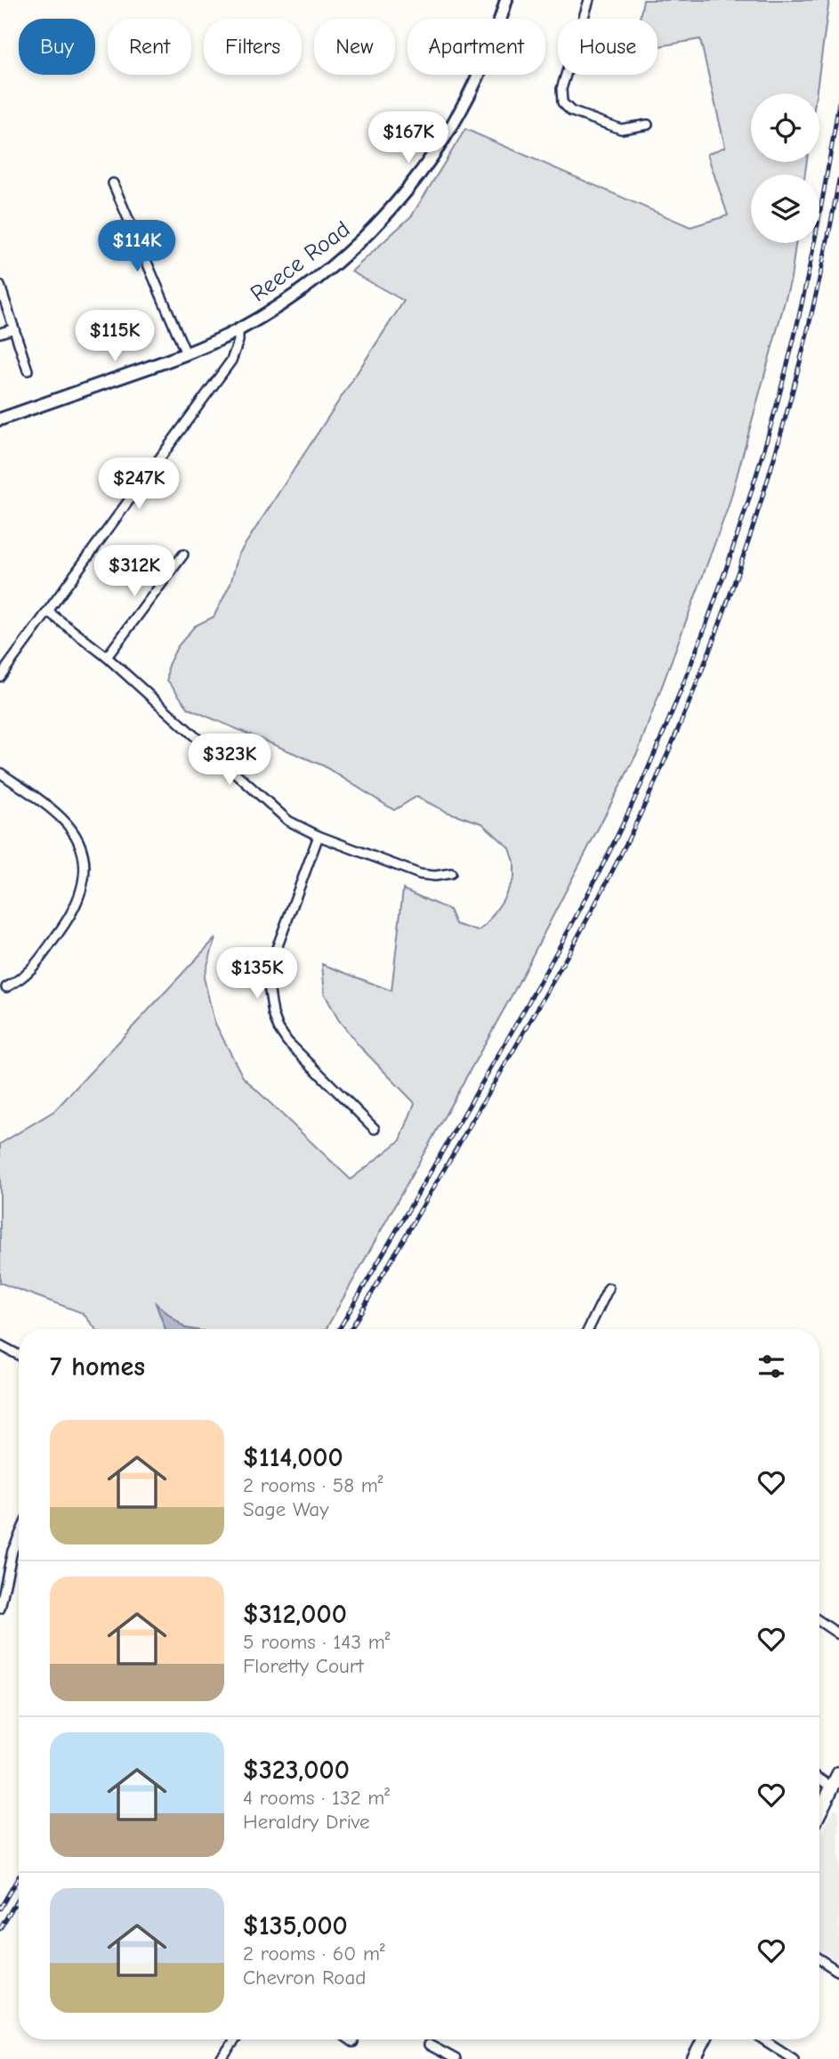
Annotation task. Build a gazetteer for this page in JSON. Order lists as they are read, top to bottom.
{
  "streets": {
    "main road": ["Reece Road"]
  },
  "page": {
    "chip": [
      "Buy",
      "Rent",
      "Filters",
      "New",
      "Apartment",
      "House"
    ],
    "price": [
      "$167K",
      "$114K",
      "$115K",
      "$247K",
      "$312K",
      "$323K",
      "$135K"
    ],
    "heading": "7 homes",
    "list": [
      {
        "name": "$114,000",
        "note": "2 rooms · 58 m² · Sage Way"
      },
      {
        "name": "$312,000",
        "note": "5 rooms · 143 m² · Floretty Court"
      },
      {
        "name": "$323,000",
        "note": "4 rooms · 132 m² · Heraldry Drive"
      },
      {
        "name": "$135,000",
        "note": "2 rooms · 60 m² · Chevron Road"
      }
    ]
  }
}
